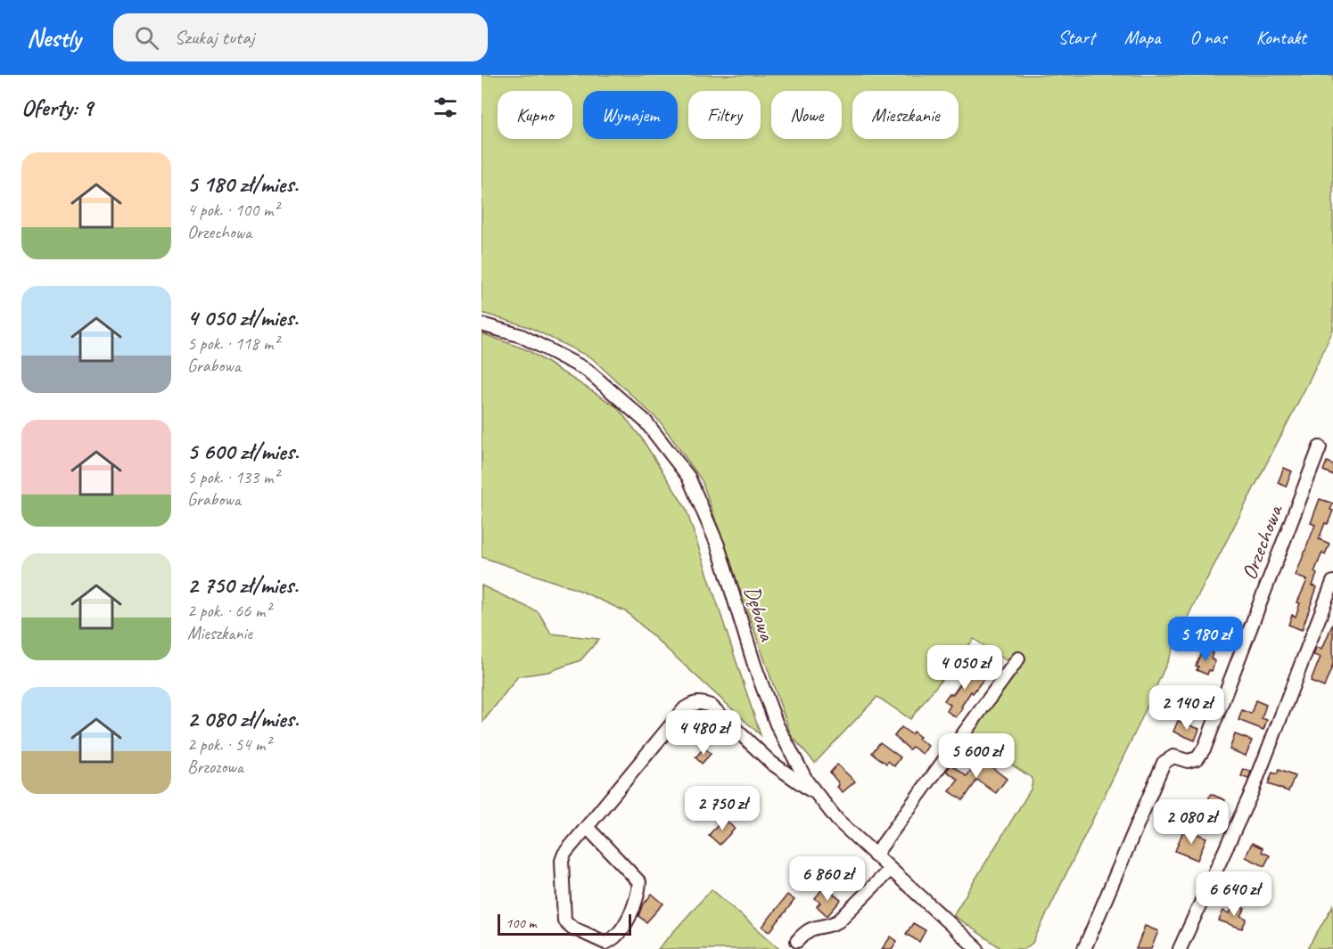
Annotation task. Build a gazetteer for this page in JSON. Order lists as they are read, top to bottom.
{
  "streets": {
    "street": ["Orzechowa", "Dębowa"]
  },
  "scale_bar": "100 m",
  "page": {
    "header": "Nestly",
    "search": "Szukaj tutaj",
    "nav": [
      "Start",
      "Mapa",
      "O nas",
      "Kontakt"
    ],
    "heading": "Oferty: 9",
    "chip": [
      "Kupno",
      "Wynajem",
      "Filtry",
      "Nowe",
      "Mieszkanie"
    ],
    "list": [
      {
        "name": "5 180 zł/mies.",
        "note": "4 pok. · 100 m² · Orzechowa"
      },
      {
        "name": "4 050 zł/mies.",
        "note": "5 pok. · 118 m² · Grabowa"
      },
      {
        "name": "5 600 zł/mies.",
        "note": "5 pok. · 133 m² · Grabowa"
      },
      {
        "name": "2 750 zł/mies.",
        "note": "2 pok. · 66 m² · Mieszkanie"
      },
      {
        "name": "2 080 zł/mies.",
        "note": "2 pok. · 54 m² · Brzozowa"
      }
    ],
    "price": [
      "5 180 zł",
      "4 050 zł",
      "2 140 zł",
      "4 480 zł",
      "5 600 zł",
      "2 750 zł",
      "2 080 zł",
      "6 860 zł",
      "6 640 zł"
    ],
    "scale": "100 m"
  }
}
